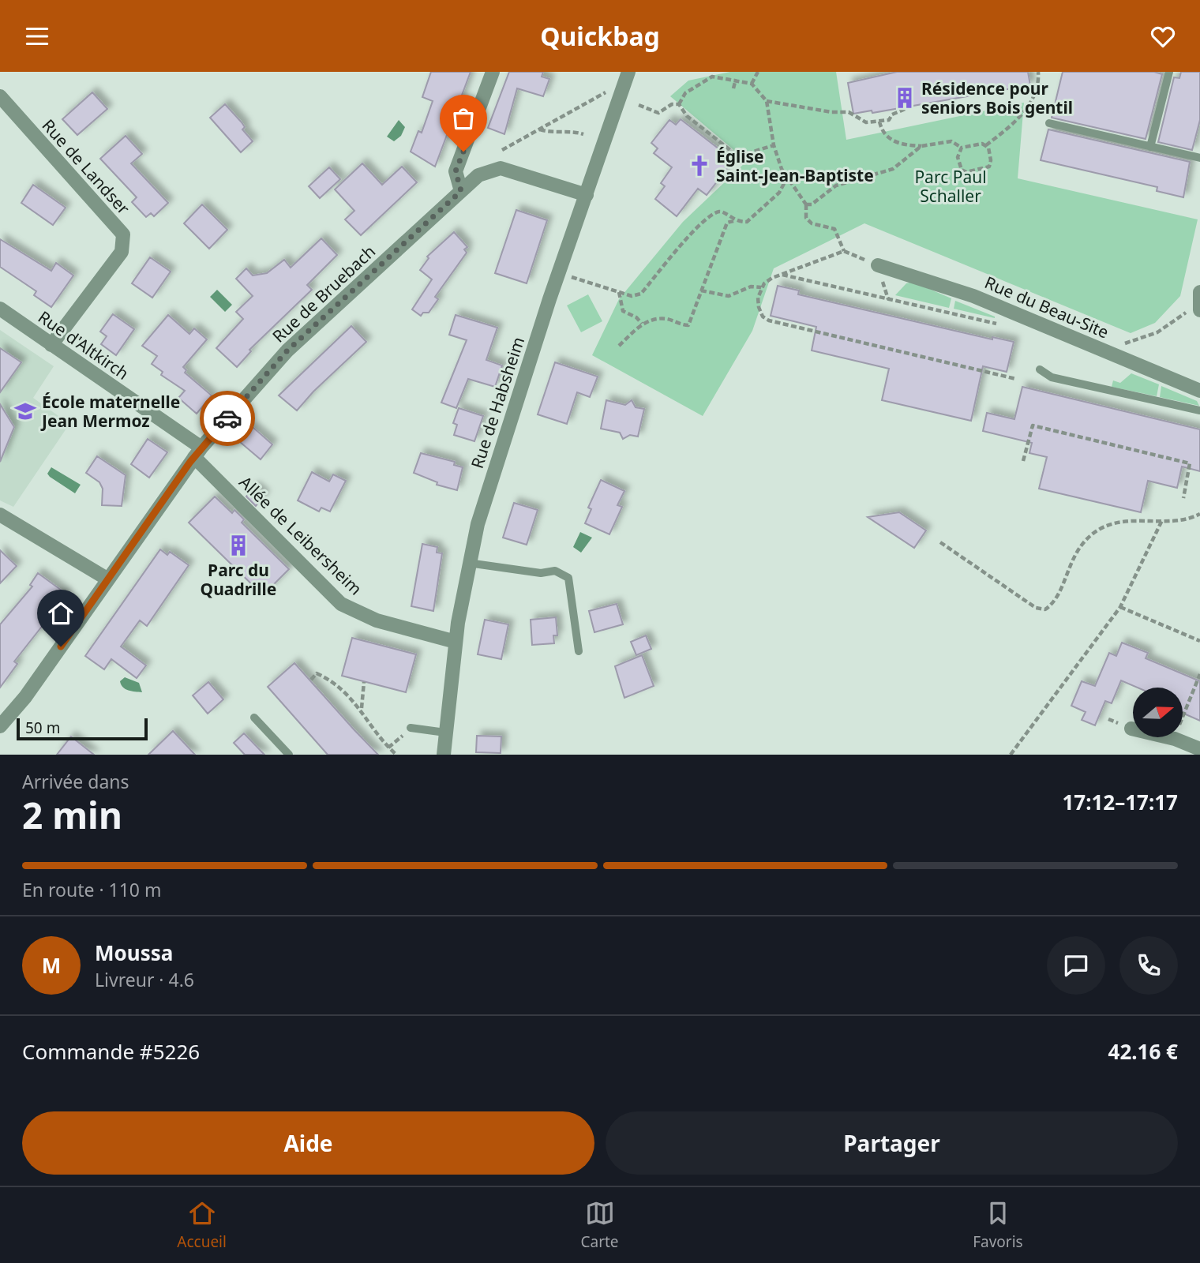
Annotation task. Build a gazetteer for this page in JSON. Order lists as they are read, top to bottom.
{
  "streets": {
    "street": [
      "Rue de Landser",
      "Rue de Bruebach",
      "Rue du Beau-Site",
      "Rue d'Altkirch",
      "Rue de Habsheim",
      "Allée de Leibersheim"
    ]
  },
  "crossings": [
    ["Rue de Landser", "Rue d'Altkirch"],
    ["Rue de Bruebach", "Rue d'Altkirch"],
    ["Rue de Bruebach", "Rue de Habsheim"],
    ["Rue de Bruebach", "Allée de Leibersheim"],
    ["Rue d'Altkirch", "Allée de Leibersheim"],
    ["Rue de Habsheim", "Allée de Leibersheim"]
  ],
  "parks": ["Parc Paul Schaller"],
  "places": {
    "building": ["Résidence pour seniors Bois gentil", "Parc du Quadrille"],
    "church": ["Église Saint-Jean-Baptiste"],
    "school or university": ["École maternelle Jean Mermoz"]
  },
  "scale_bar": "50 m",
  "north": "right",
  "page": {
    "header": "Quickbag",
    "scale": "50 m",
    "heading": ["2 min", "Arrivée dans", "17:12–17:17"],
    "panel": [
      "Moussa",
      "Livreur · 4.6",
      "Commande #5226",
      "42.16 €"
    ],
    "bar": "En route · 110 m",
    "round": "M",
    "buttons": ["Aide", "Partager"],
    "tabs": ["Accueil", "Carte", "Favoris"]
  }
}
